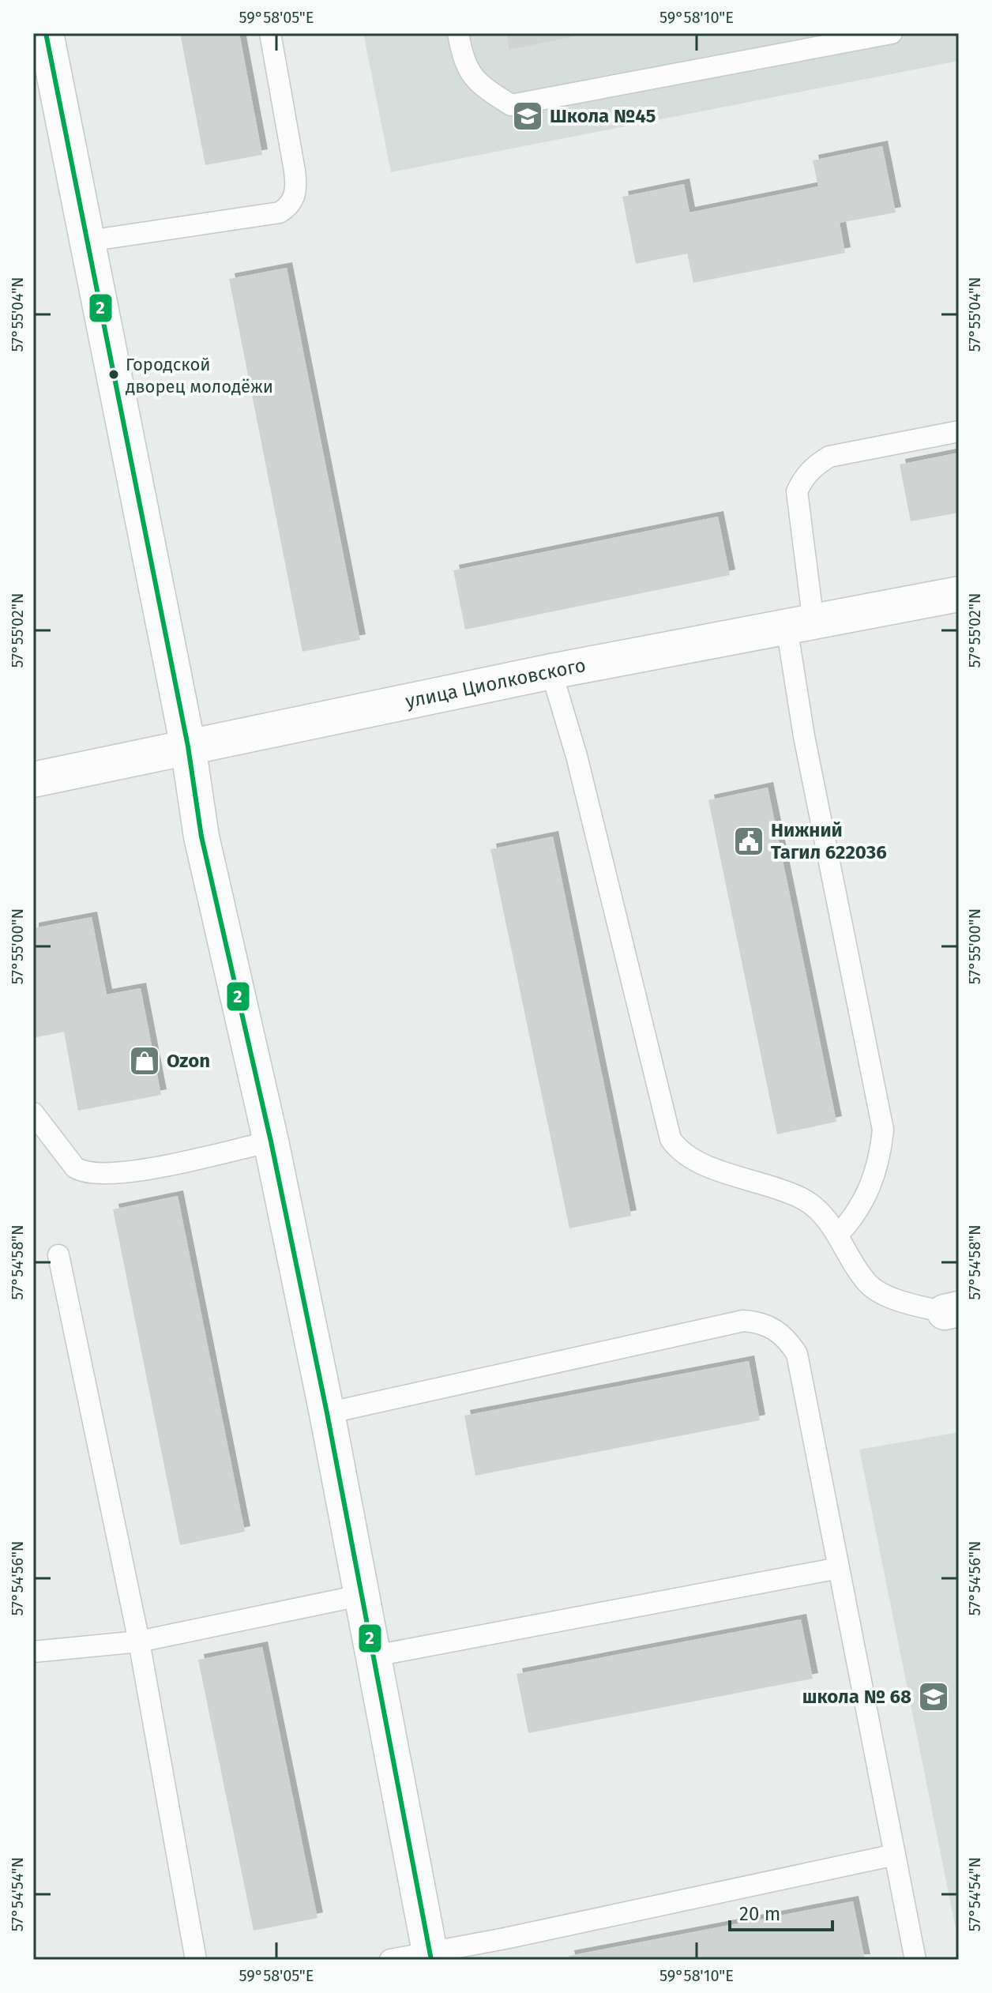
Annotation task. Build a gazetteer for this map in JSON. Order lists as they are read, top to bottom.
{
  "streets": {
    "main road": ["улица Циолковского"]
  },
  "places": {
    "school or university": ["Школа №45", "школа № 68"],
    "other": ["Городской дворец молодёжи"],
    "public building": ["Нижний Тагил 622036"],
    "shop": ["Ozon"]
  },
  "lines": ["transit line 2"],
  "scale_bar": "20 m",
  "coordinates": [
    "59°58'05\"E",
    "59°58'10\"E",
    "57°55'04\"N",
    "57°55'02\"N",
    "57°55'00\"N",
    "57°54'58\"N",
    "57°54'56\"N",
    "57°54'54\"N"
  ]
}
